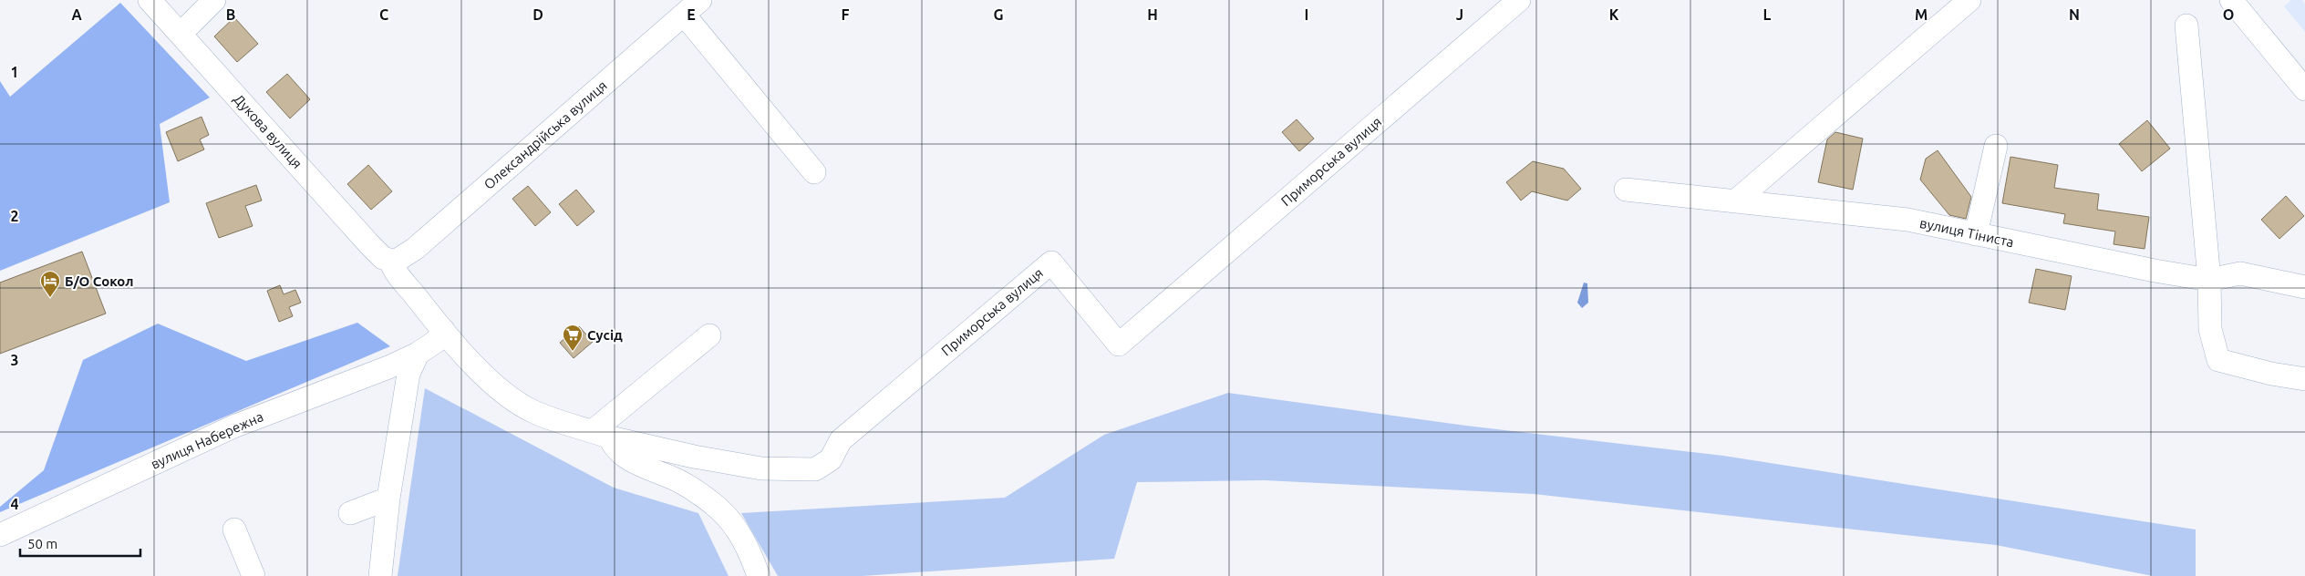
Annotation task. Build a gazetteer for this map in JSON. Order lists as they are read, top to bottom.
{
  "streets": {
    "street": [
      "Дукова вулиця",
      "Олександрійська вулиця",
      "Приморська вулиця",
      "вулиця Тіниста",
      "вулиця Набережна"
    ]
  },
  "crossings": [
    ["Дукова вулиця", "Олександрійська вулиця"],
    ["Дукова вулиця", "Приморська вулиця"],
    ["Дукова вулиця", "вулиця Набережна"]
  ],
  "places": {
    "hotel": ["Б/О Сокол"],
    "supermarket": ["Сусід"]
  },
  "scale_bar": "50 m",
  "grid": {
    "columns": [
      "A",
      "B",
      "C",
      "D",
      "E",
      "F",
      "G",
      "H",
      "I",
      "J",
      "K",
      "L",
      "M",
      "N",
      "O"
    ],
    "rows": [
      "1",
      "2",
      "3",
      "4"
    ]
  }
}
